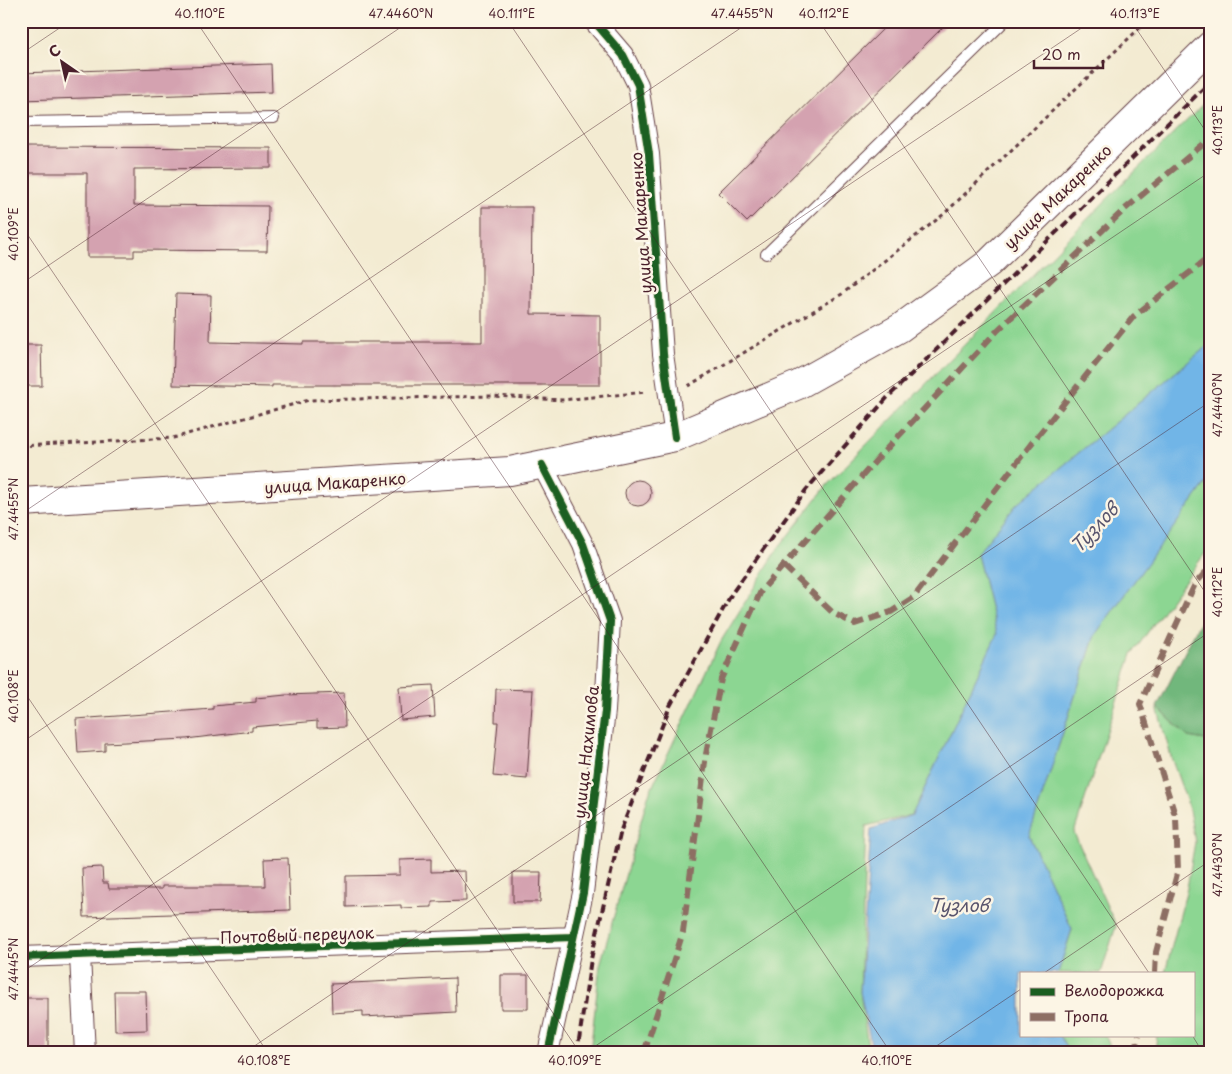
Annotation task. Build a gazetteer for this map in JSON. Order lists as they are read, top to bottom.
{
  "streets": {
    "main road": ["улица Макаренко"],
    "street": ["улица Нахимова", "Почтовый переулок"]
  },
  "crossings": [
    ["улица Макаренко", "улица Нахимова"],
    ["улица Нахимова", "Почтовый переулок"]
  ],
  "water": ["Тузлов"],
  "legend": ["Велодорожка", "Тропа"],
  "scale_bar": "20 m",
  "north": "top left",
  "coordinates": [
    "40.110°E",
    "47.4460°N",
    "40.111°E",
    "47.4455°N",
    "40.112°E",
    "40.113°E",
    "40.109°E",
    "47.4440°N",
    "40.108°E",
    "47.4430°N",
    "47.4445°N"
  ]
}
